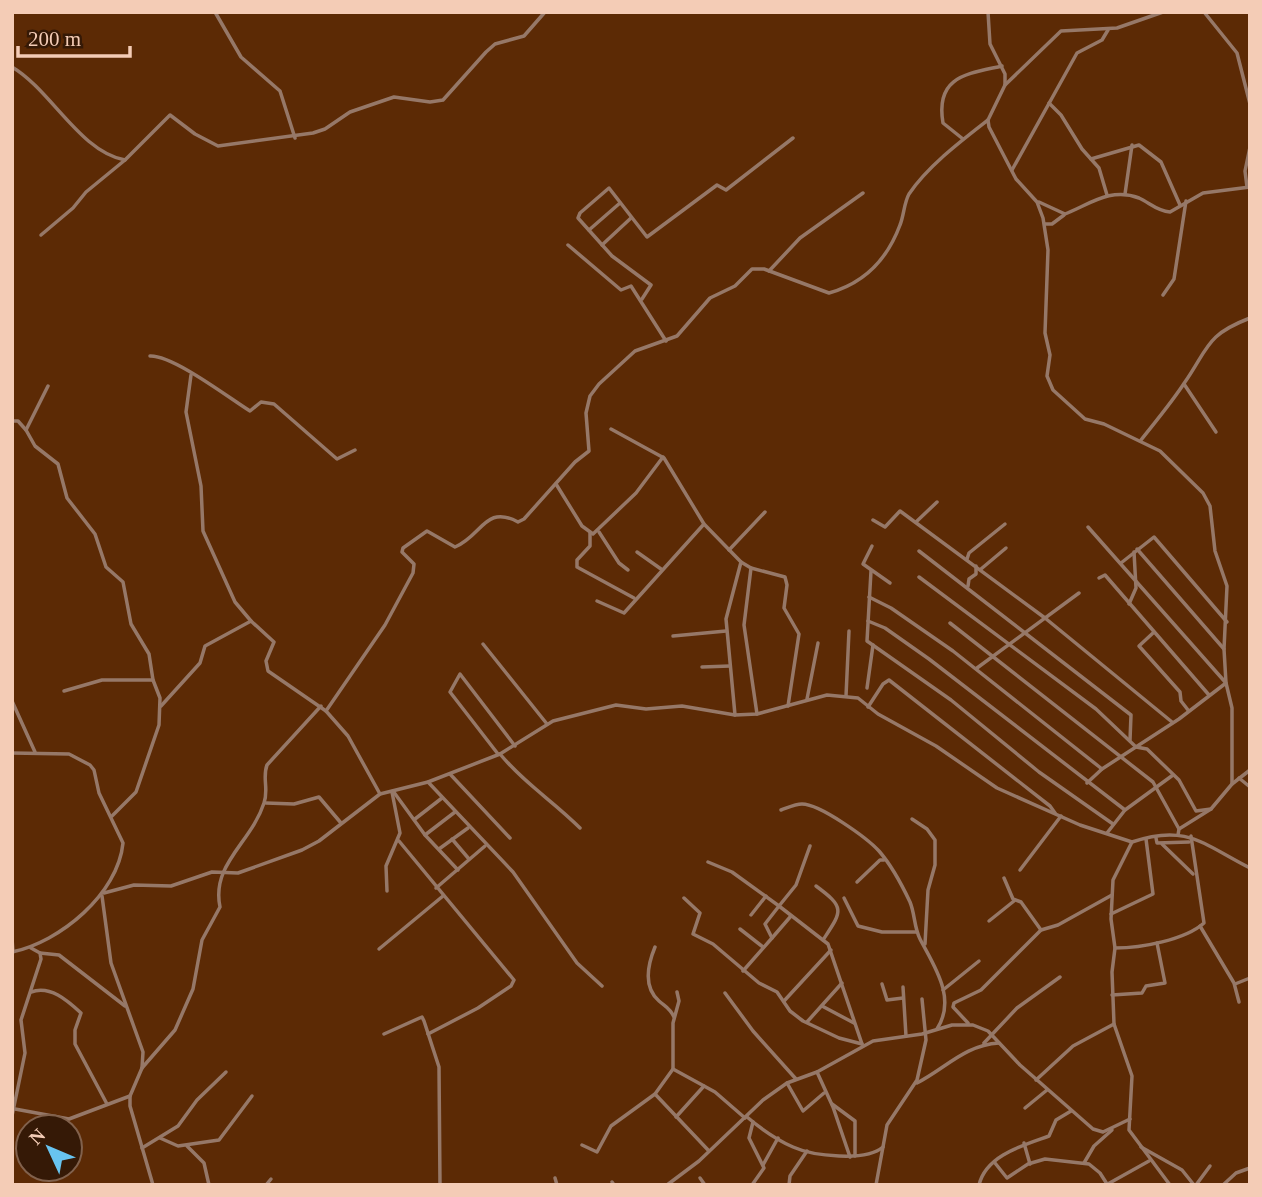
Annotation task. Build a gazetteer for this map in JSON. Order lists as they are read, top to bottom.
{
  "scale_bar": "200 m",
  "north": "top left"
}
